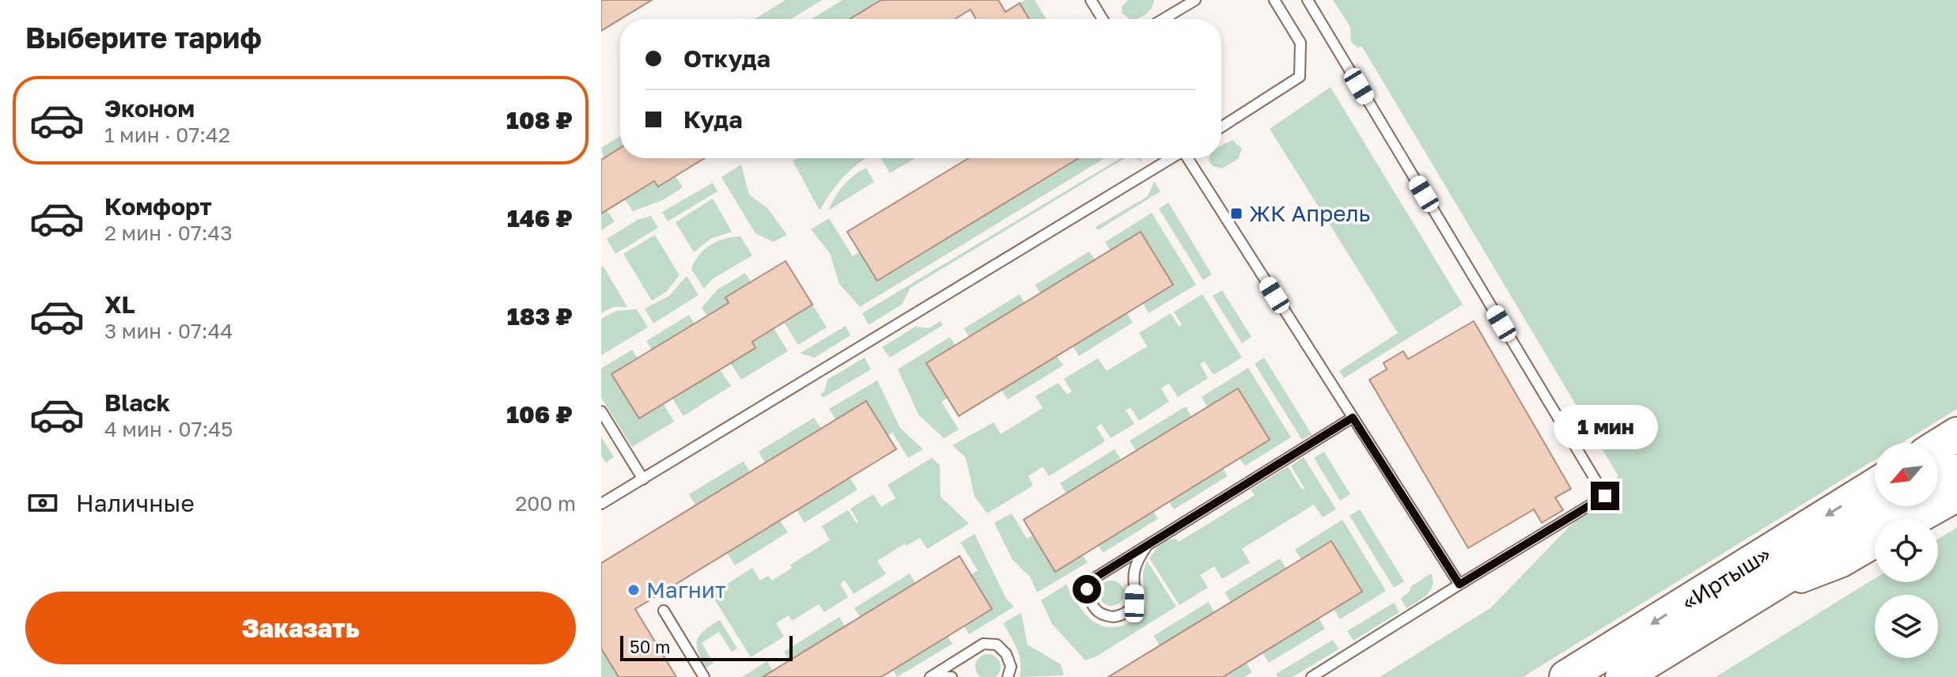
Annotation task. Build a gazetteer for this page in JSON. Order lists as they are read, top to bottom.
{
  "streets": {
    "highway": ["«Иртыш»"]
  },
  "places": {
    "transit": ["ЖК Апрель"],
    "other": ["Магнит"]
  },
  "scale_bar": "50 m",
  "north": "bottom left",
  "page": {
    "heading": "Выберите тариф",
    "banner": ["Откуда", "Куда"],
    "list": [
      {
        "name": "Эконом",
        "note": "1 мин · 07:42",
        "value": "108 ₽"
      },
      {
        "name": "Комфорт",
        "note": "2 мин · 07:43",
        "value": "146 ₽"
      },
      {
        "name": "XL",
        "note": "3 мин · 07:44",
        "value": "183 ₽"
      },
      {
        "name": "Black",
        "note": "4 мин · 07:45",
        "value": "106 ₽"
      }
    ],
    "bubble": "1 мин",
    "pay": ["Наличные", "200 m"],
    "buttons": "Заказать",
    "scale": "50 m"
  }
}
